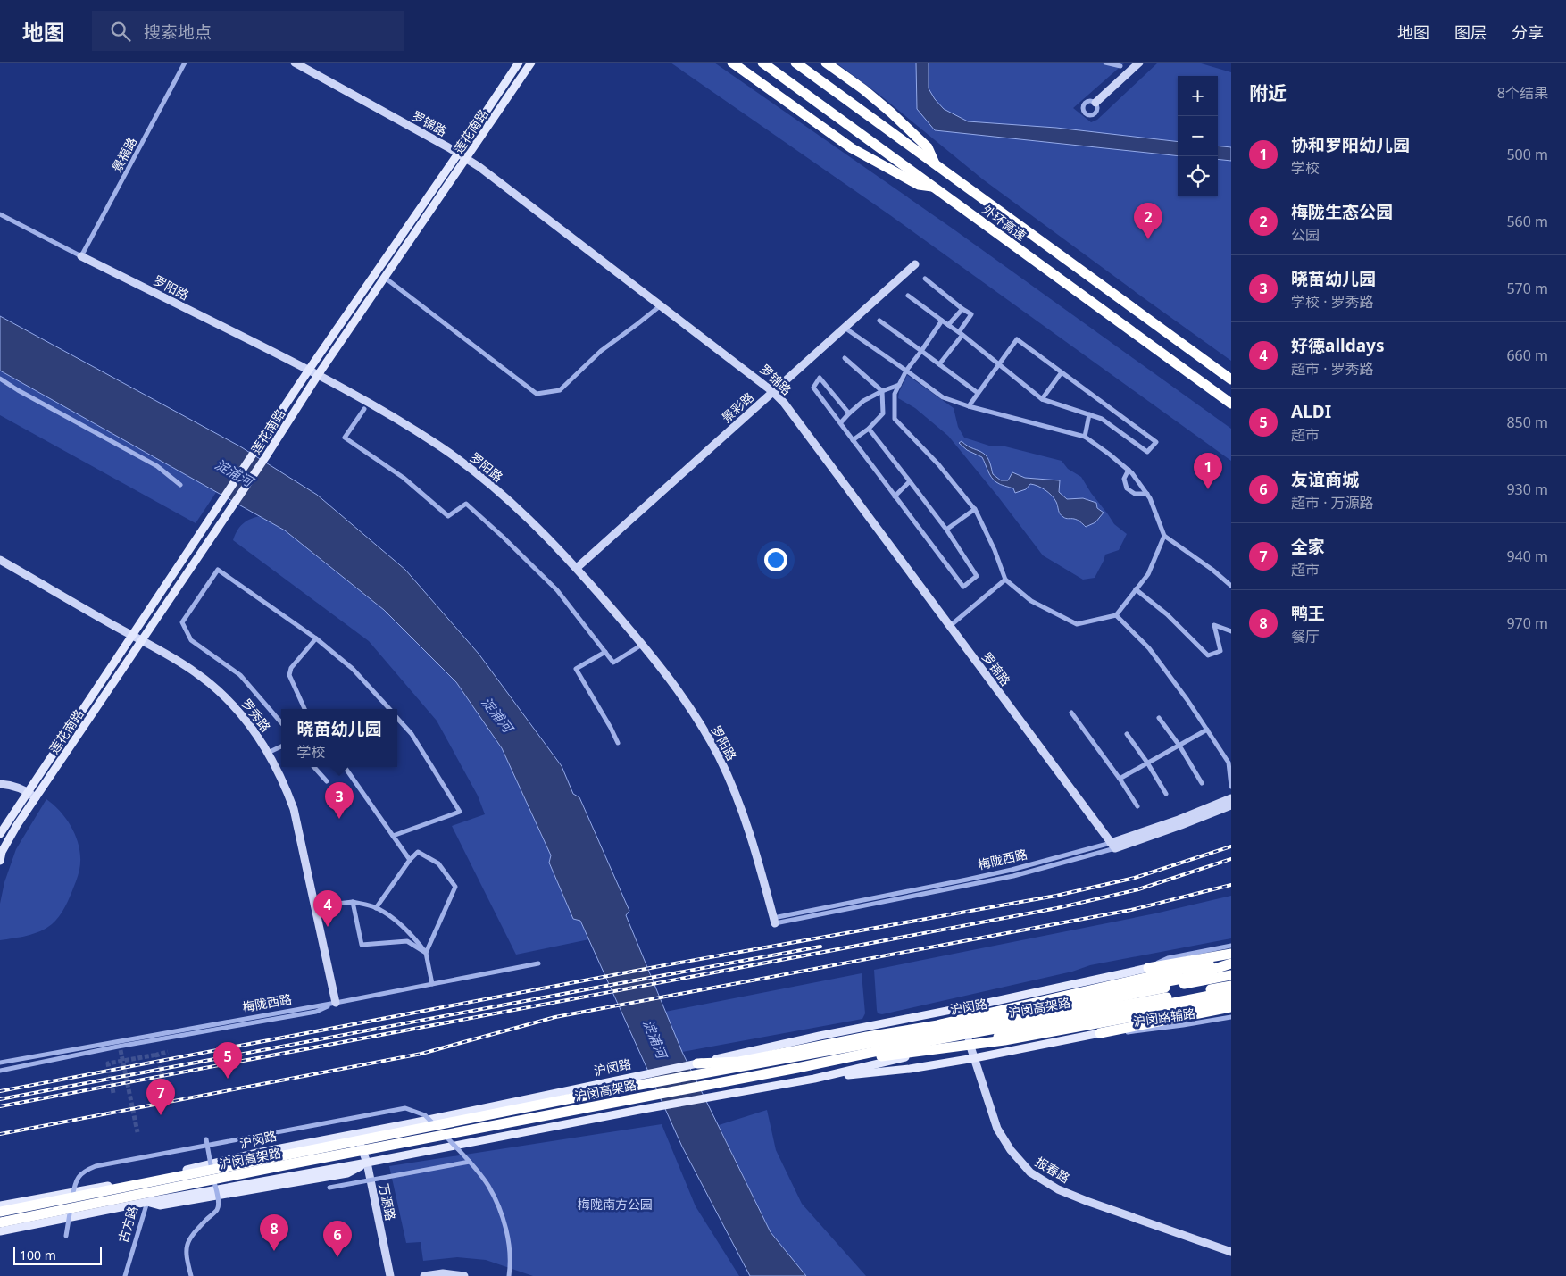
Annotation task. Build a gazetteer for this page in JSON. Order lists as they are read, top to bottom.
{
  "streets": {
    "highway": ["外环高速", "沪闵路", "沪闵高架路"],
    "main road": ["莲花南路"],
    "street": [
      "罗锦路",
      "景福路",
      "罗阳路",
      "景彩路",
      "罗秀路",
      "梅陇西路",
      "沪闵路辅路",
      "报春路",
      "万源路",
      "古方路"
    ]
  },
  "crossings": [
    ["罗锦路", "莲花南路"],
    ["罗锦路", "景彩路"],
    ["罗锦路", "梅陇西路"],
    ["莲花南路", "罗阳路"],
    ["莲花南路", "罗秀路"],
    ["景福路", "罗阳路"],
    ["罗阳路", "景彩路"],
    ["罗阳路", "梅陇西路"],
    ["罗秀路", "梅陇西路"],
    ["沪闵路", "报春路"],
    ["沪闵路", "万源路"],
    ["沪闵路", "古方路"]
  ],
  "water": ["淀浦河"],
  "parks": ["梅陇南方公园"],
  "scale_bar": "100 m",
  "page": {
    "header": "地图",
    "search": "搜索地点",
    "nav": ["地图", "图层", "分享"],
    "heading": ["附近", "8个结果"],
    "map_buttons": ["+", "−"],
    "list": [
      {
        "mark": "1",
        "name": "协和罗阳幼儿园",
        "note": "学校",
        "value": "500 m"
      },
      {
        "mark": "2",
        "name": "梅陇生态公园",
        "note": "公园",
        "value": "560 m"
      },
      {
        "mark": "3",
        "name": "晓苗幼儿园",
        "note": "学校 · 罗秀路",
        "value": "570 m"
      },
      {
        "mark": "4",
        "name": "好德alldays",
        "note": "超市 · 罗秀路",
        "value": "660 m"
      },
      {
        "mark": "5",
        "name": "ALDI",
        "note": "超市",
        "value": "850 m"
      },
      {
        "mark": "6",
        "name": "友谊商城",
        "note": "超市 · 万源路",
        "value": "930 m"
      },
      {
        "mark": "7",
        "name": "全家",
        "note": "超市",
        "value": "940 m"
      },
      {
        "mark": "8",
        "name": "鸭王",
        "note": "餐厅",
        "value": "970 m"
      }
    ],
    "pins": [
      "2",
      "1",
      "3",
      "4",
      "5",
      "7",
      "8",
      "6"
    ],
    "popup": ["晓苗幼儿园", "学校"],
    "scale": "100 m"
  }
}
